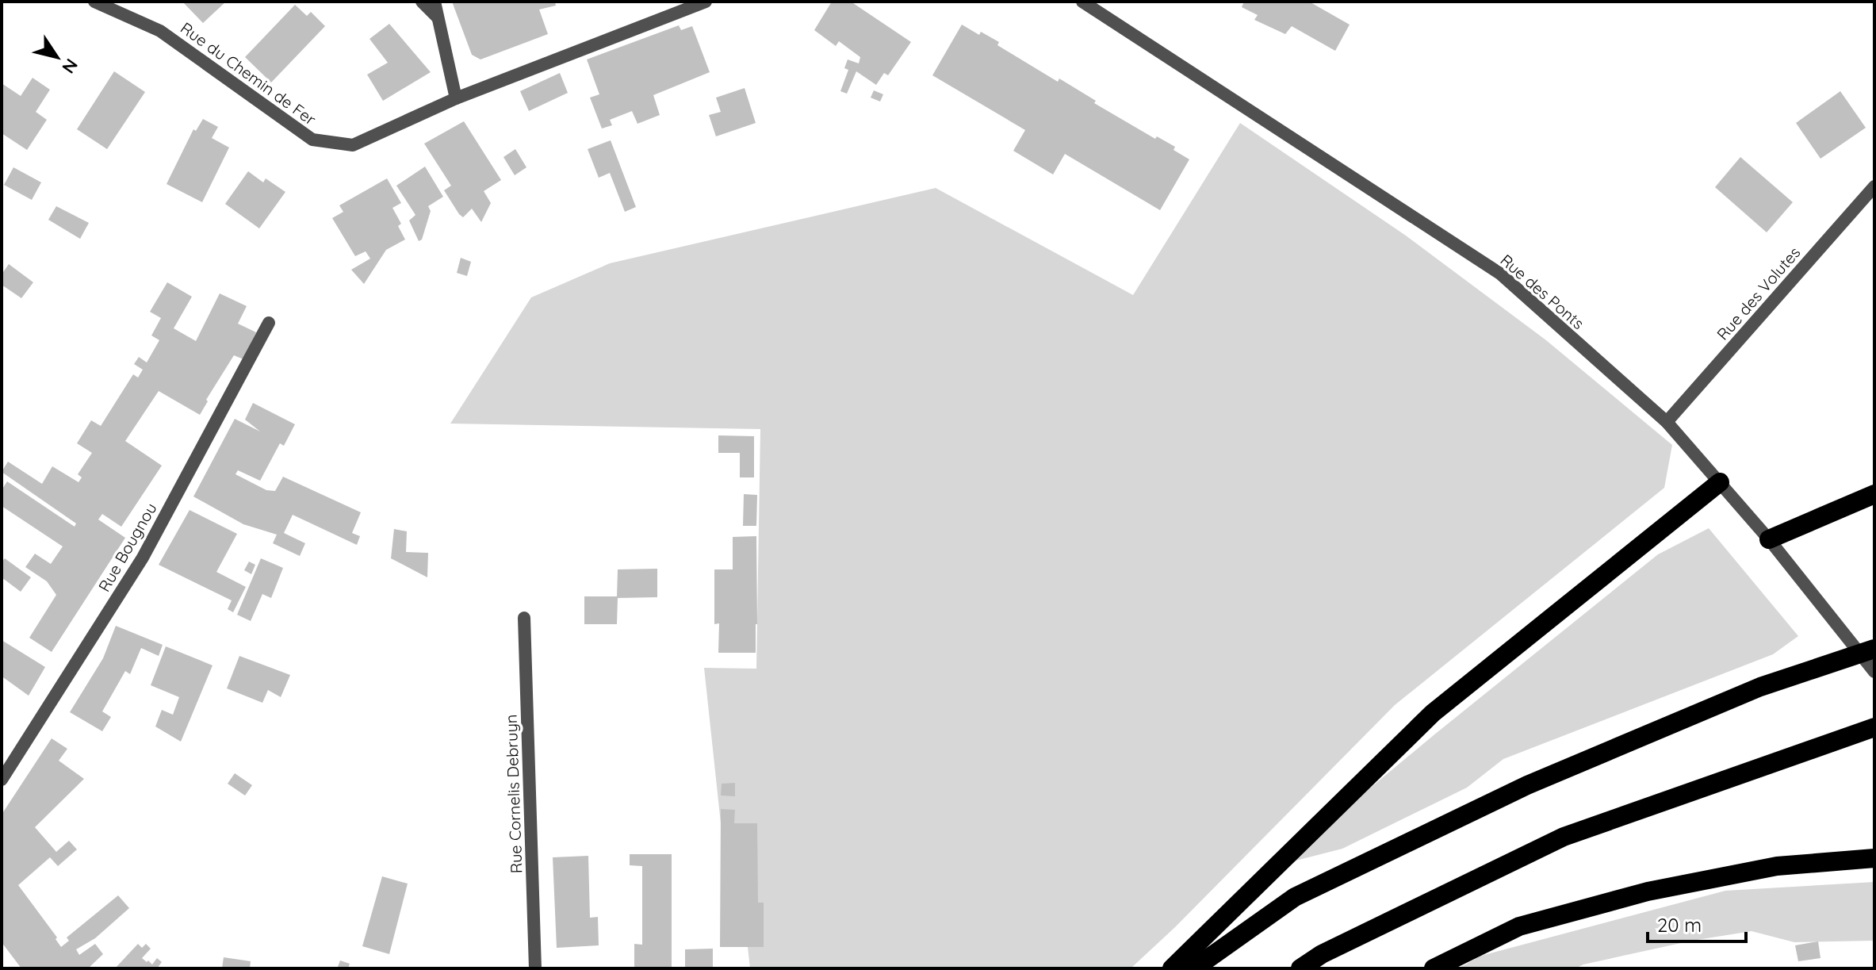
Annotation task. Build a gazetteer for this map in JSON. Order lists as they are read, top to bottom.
{
  "streets": {
    "street": [
      "Rue du Chemin de Fer",
      "Rue des Ponts",
      "Rue des Volutes",
      "Rue Bougnou",
      "Rue Cornelis Debruyn"
    ]
  },
  "crossings": [
    ["Rue des Ponts", "Rue des Volutes"]
  ],
  "scale_bar": "20 m",
  "north": "bottom right"
}
